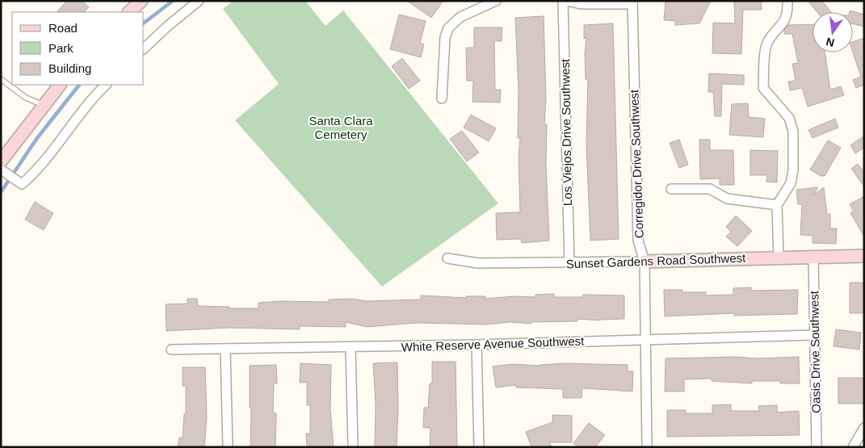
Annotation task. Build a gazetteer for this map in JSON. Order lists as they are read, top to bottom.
{
  "streets": {
    "street": [
      "Los Viejos Drive Southwest",
      "Corregidor Drive Southwest",
      "Sunset Gardens Road Southwest",
      "White Reserve Avenue Southwest",
      "Oasis Drive Southwest"
    ]
  },
  "crossings": [
    ["Los Viejos Drive Southwest", "Sunset Gardens Road Southwest"],
    ["Corregidor Drive Southwest", "Sunset Gardens Road Southwest"],
    ["Corregidor Drive Southwest", "White Reserve Avenue Southwest"],
    ["Sunset Gardens Road Southwest", "Oasis Drive Southwest"],
    ["White Reserve Avenue Southwest", "Oasis Drive Southwest"]
  ],
  "parks": ["Santa Clara Cemetery"],
  "legend": ["Road", "Park", "Building"],
  "north": "bottom"
}
